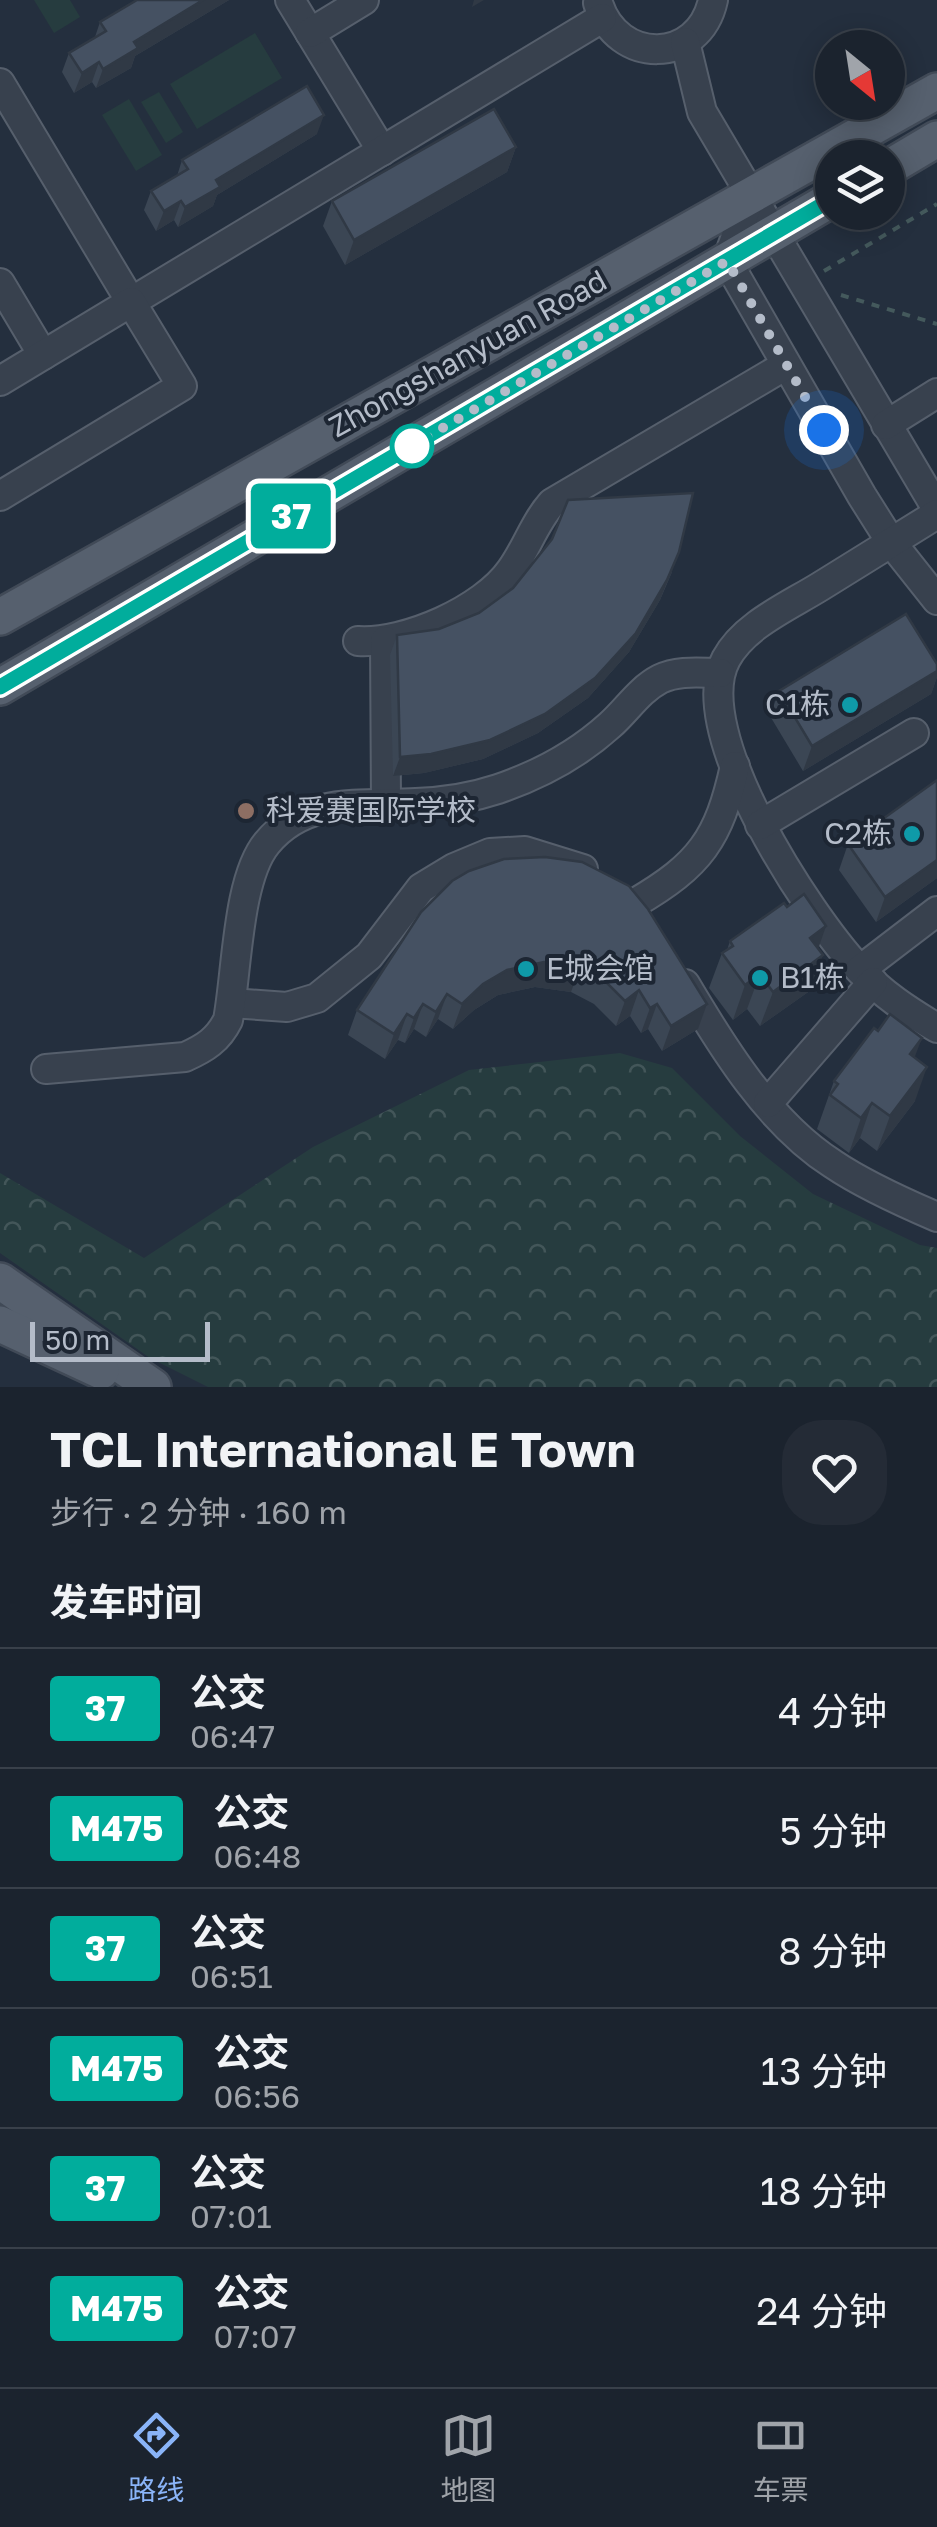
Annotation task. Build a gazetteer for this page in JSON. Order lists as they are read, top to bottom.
{
  "streets": {
    "main road": ["Zhongshanyuan Road"]
  },
  "places": [
    "C1栋",
    "科爱赛国际学校",
    "C2栋",
    "E城会馆",
    "B1栋"
  ],
  "lines": ["bus line 37"],
  "scale_bar": "50 m",
  "north": "bottom right",
  "page": {
    "on_map": "37",
    "scale": "50 m",
    "heading": [
      ["TCL International E Town", "步行 · 2 分钟 · 160 m"],
      "发车时间"
    ],
    "list": [
      {
        "mark": "37",
        "name": "公交",
        "note": "06:47",
        "value": "4 分钟"
      },
      {
        "mark": "M475",
        "name": "公交",
        "note": "06:48",
        "value": "5 分钟"
      },
      {
        "mark": "37",
        "name": "公交",
        "note": "06:51",
        "value": "8 分钟"
      },
      {
        "mark": "M475",
        "name": "公交",
        "note": "06:56",
        "value": "13 分钟"
      },
      {
        "mark": "37",
        "name": "公交",
        "note": "07:01",
        "value": "18 分钟"
      },
      {
        "mark": "M475",
        "name": "公交",
        "note": "07:07",
        "value": "24 分钟"
      }
    ],
    "tabs": ["路线", "地图", "车票"]
  }
}
